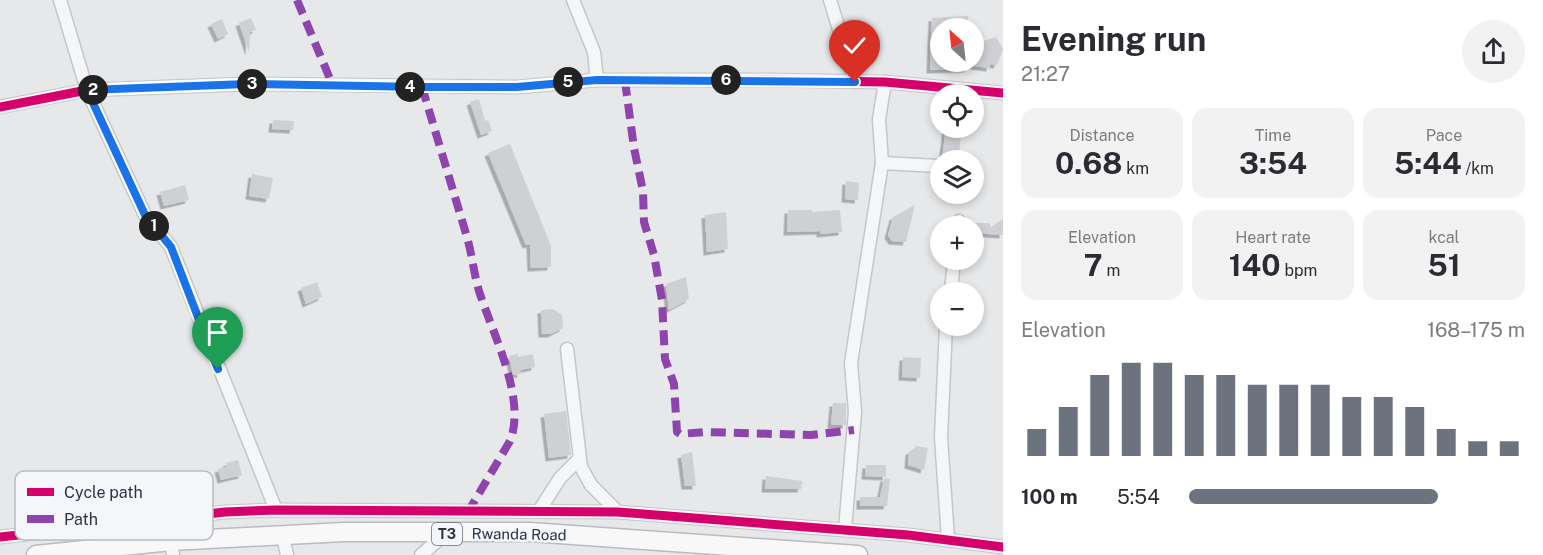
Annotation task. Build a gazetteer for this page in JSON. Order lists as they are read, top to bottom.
{
  "streets": {
    "highway": ["T3", "Rwanda Road"]
  },
  "legend": ["Cycle path", "Path"],
  "north": "top left",
  "page": {
    "heading": ["Evening run", "21:27"],
    "map_buttons": ["+", "−"],
    "pins": [
      "6",
      "5",
      "3",
      "4",
      "2",
      "1"
    ],
    "stats": [
      ["Distance", "0.68 km"],
      ["Time", "3:54"],
      ["Pace", "5:44 /km"],
      ["Elevation", "7 m"],
      ["Heart rate", "140 bpm"],
      ["kcal", "51"]
    ],
    "chart": ["Elevation", "168–175 m"],
    "list": [
      {
        "name": "100 m",
        "note": "5:54"
      }
    ]
  }
}
